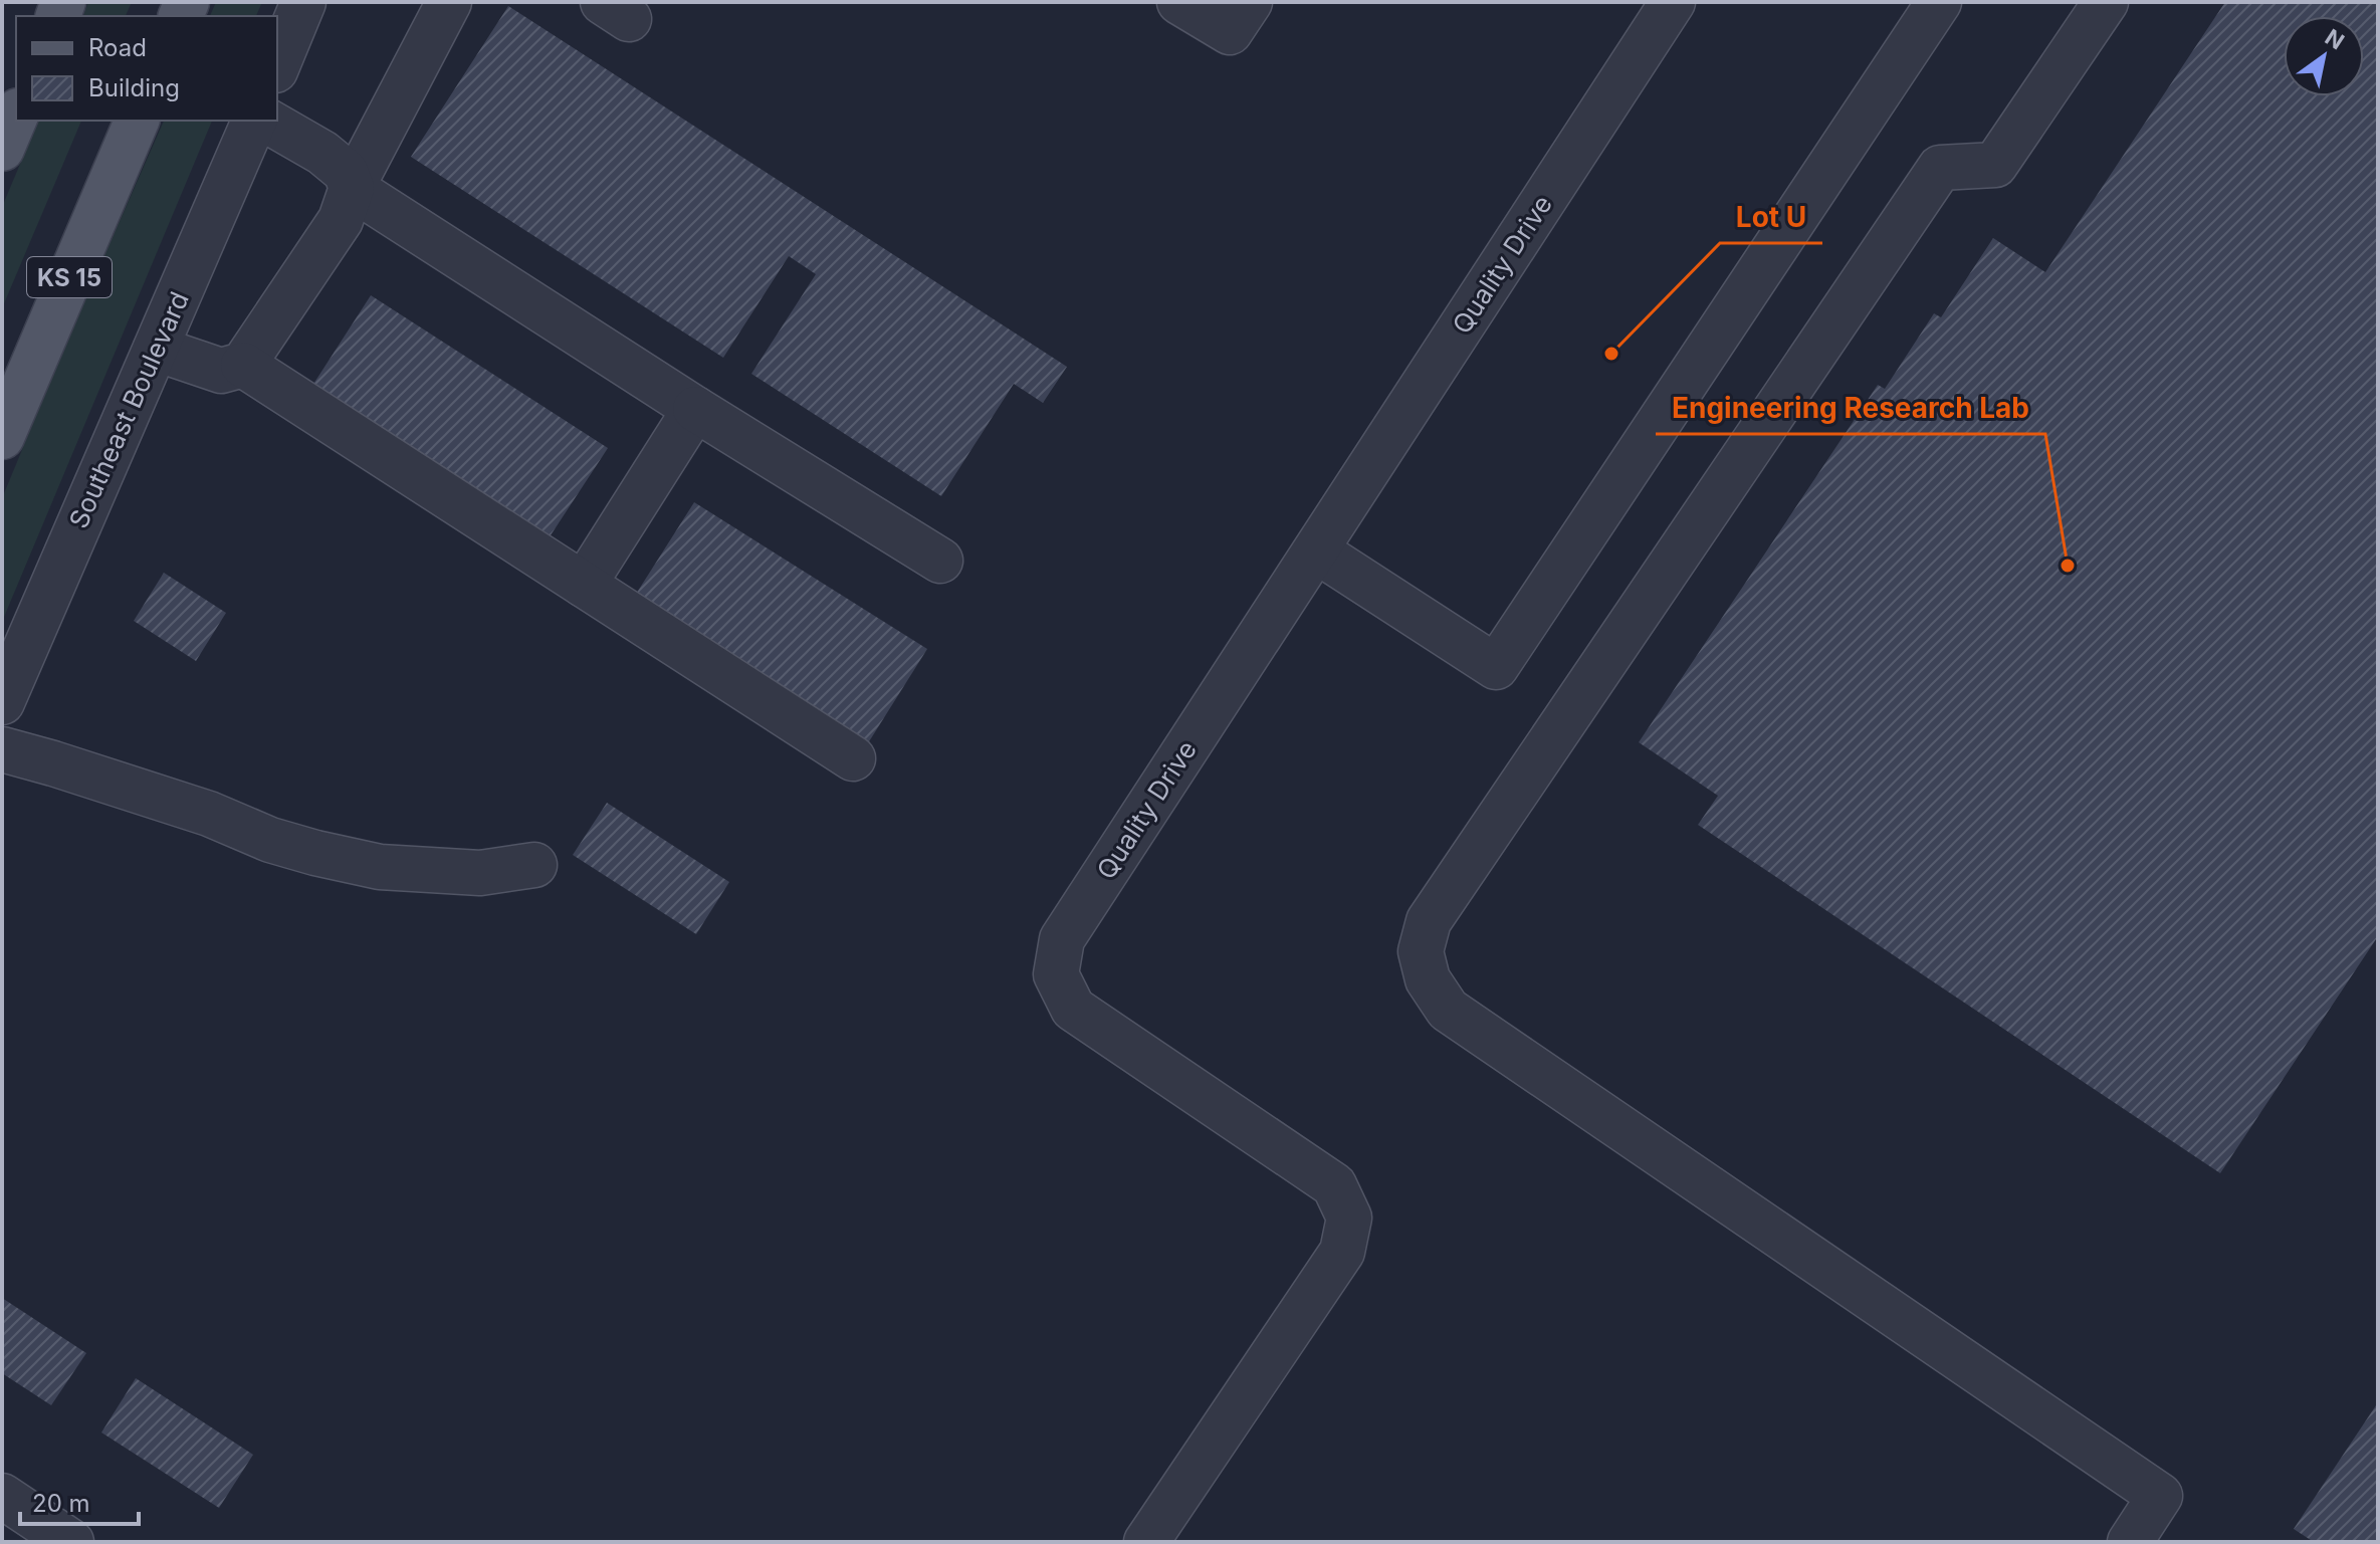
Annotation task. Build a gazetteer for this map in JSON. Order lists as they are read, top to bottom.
{
  "streets": {
    "main road": ["KS 15"],
    "street": ["Quality Drive", "Southeast Boulevard"]
  },
  "places": ["Lot U", "Engineering Research Lab"],
  "legend": ["Road", "Building"],
  "scale_bar": "20 m",
  "north": "top right"
}
